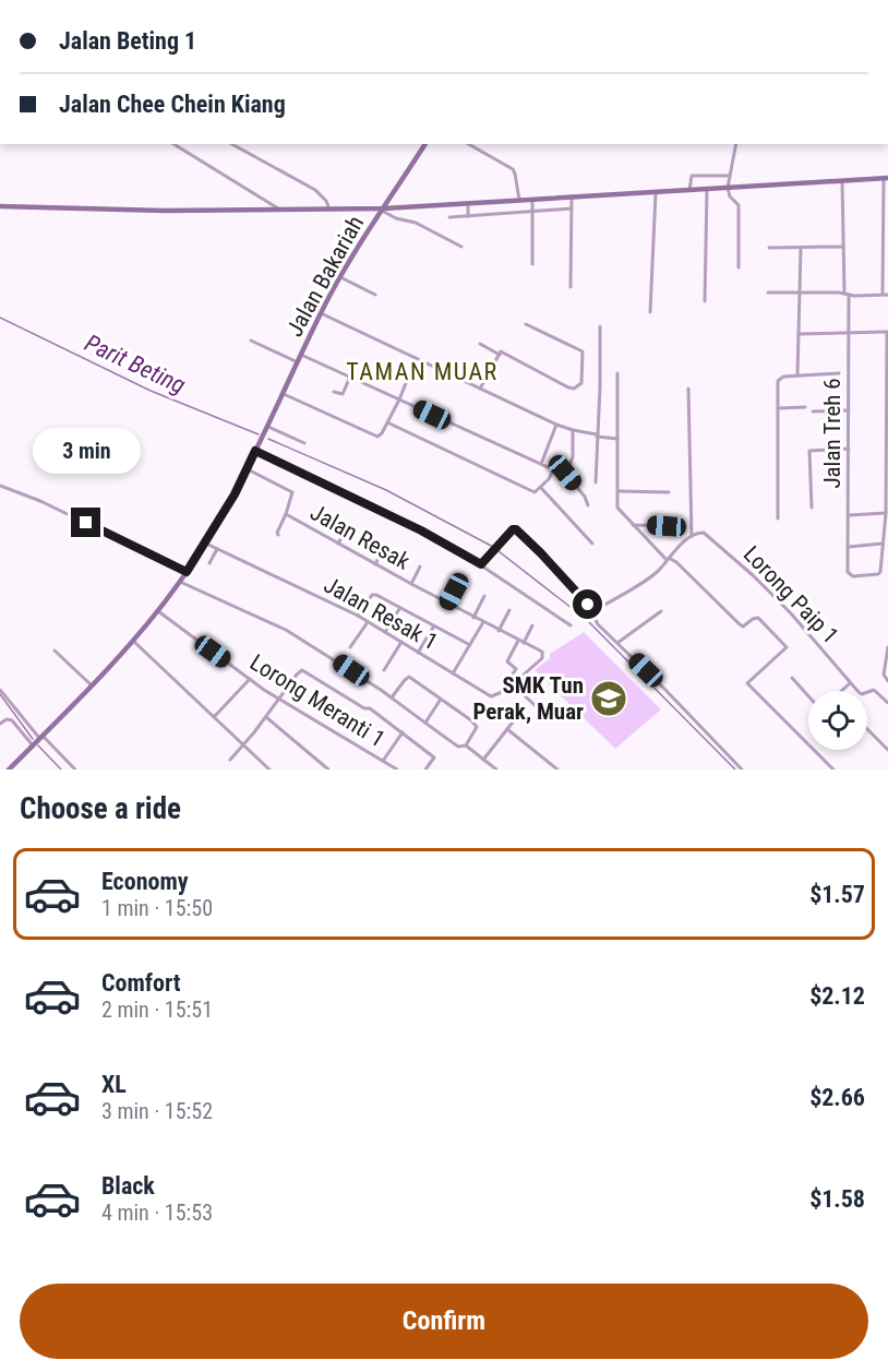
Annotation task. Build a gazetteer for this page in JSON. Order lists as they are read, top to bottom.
{
  "streets": {
    "street": [
      "Jalan Bakariah",
      "Jalan Treh 6",
      "Jalan Resak",
      "Lorong Paip 1",
      "Jalan Resak 1",
      "Lorong Meranti 1"
    ]
  },
  "crossings": [
    ["Jalan Bakariah", "Jalan Resak"],
    ["Jalan Bakariah", "Jalan Resak 1"],
    ["Jalan Bakariah", "Lorong Meranti 1"],
    ["Jalan Resak", "Jalan Resak 1"]
  ],
  "districts": ["TAMAN MUAR"],
  "water": ["Parit Beting"],
  "places": {
    "school or university": ["SMK Tun Perak, Muar"]
  },
  "page": {
    "banner": ["Jalan Beting 1", "Jalan Chee Chein Kiang"],
    "bubble": "3 min",
    "heading": "Choose a ride",
    "list": [
      {
        "name": "Economy",
        "note": "1 min · 15:50",
        "value": "$1.57"
      },
      {
        "name": "Comfort",
        "note": "2 min · 15:51",
        "value": "$2.12"
      },
      {
        "name": "XL",
        "note": "3 min · 15:52",
        "value": "$2.66"
      },
      {
        "name": "Black",
        "note": "4 min · 15:53",
        "value": "$1.58"
      }
    ],
    "buttons": "Confirm"
  }
}
